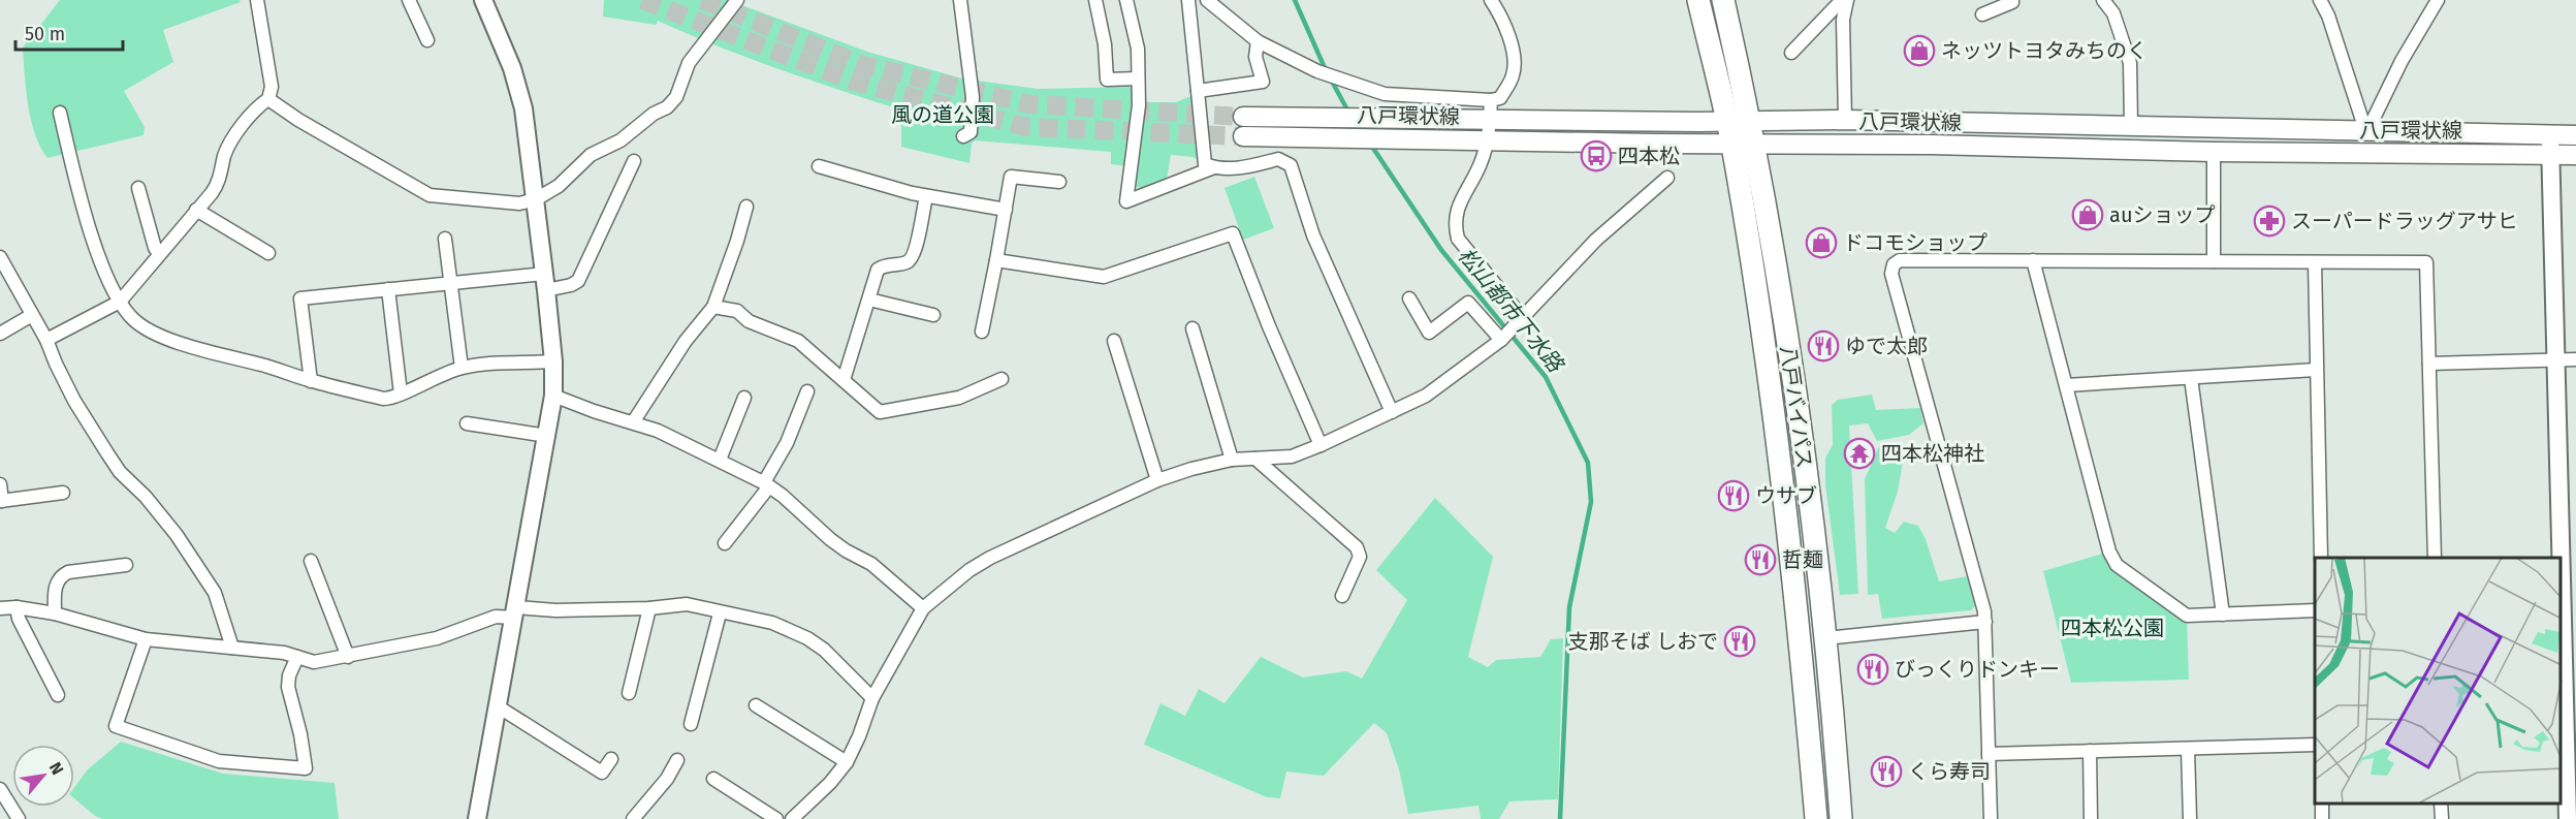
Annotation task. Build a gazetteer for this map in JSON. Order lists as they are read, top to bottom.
{
  "streets": {
    "highway": ["八戸バイパス"],
    "main road": ["八戸環状線"]
  },
  "crossings": [
    ["八戸環状線", "八戸バイパス"]
  ],
  "water": ["松山都市下水路"],
  "parks": ["風の道公園", "四本松公園"],
  "places": {
    "shop": ["ネッツトヨタみちのく", "auショップ", "ドコモショップ"],
    "bus stop": ["四本松"],
    "pharmacy": ["スーパードラッグアサヒ"],
    "restaurant": [
      "ゆで太郎",
      "ウサブ",
      "哲麺",
      "支那そば しおで",
      "びっくりドンキー",
      "くら寿司"
    ],
    "temple": ["四本松神社"]
  },
  "scale_bar": "50 m",
  "north": "top right"
}
